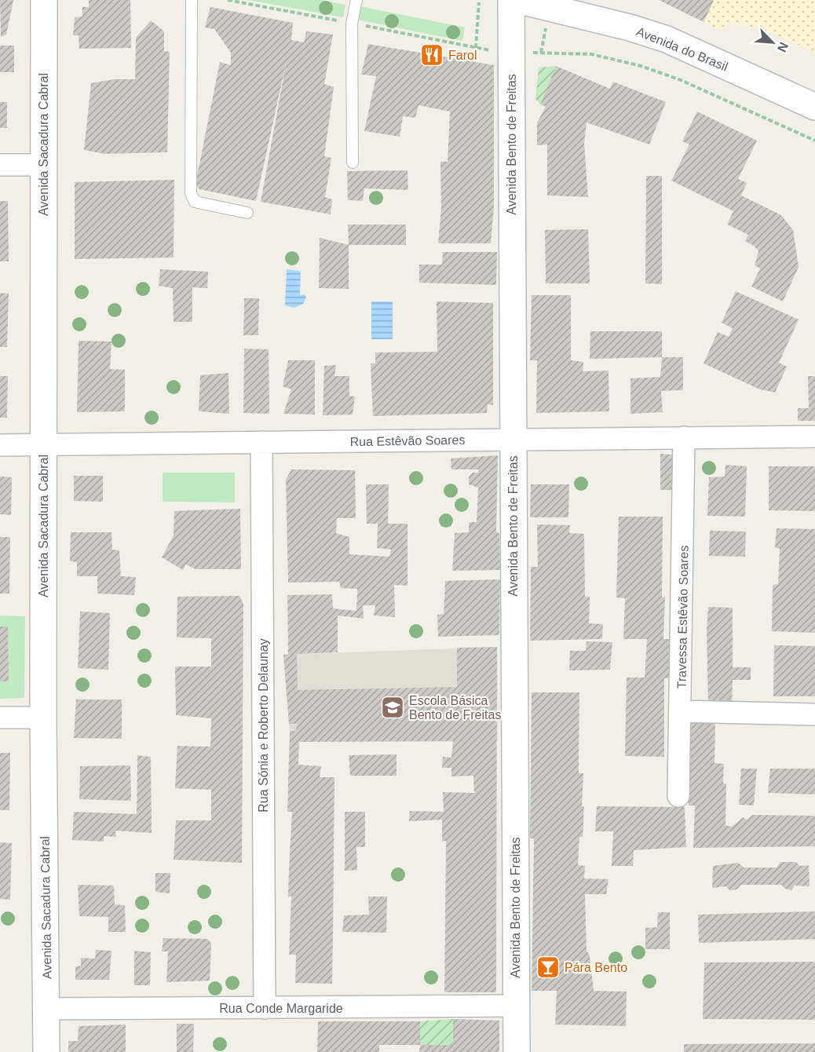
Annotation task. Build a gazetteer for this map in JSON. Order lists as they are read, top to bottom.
{
  "streets": {
    "street": [
      "Avenida do Brasil",
      "Avenida Sacadura Cabral",
      "Avenida Bento de Freitas",
      "Rua Estêvão Soares",
      "Travessa Estêvão Soares",
      "Rua Sónia e Roberto Delaunay",
      "Rua Conde Margaride"
    ]
  },
  "crossings": [
    ["Avenida Sacadura Cabral", "Rua Estêvão Soares"],
    ["Avenida Sacadura Cabral", "Rua Conde Margaride"],
    ["Avenida Bento de Freitas", "Rua Estêvão Soares"],
    ["Avenida Bento de Freitas", "Rua Conde Margaride"],
    ["Rua Estêvão Soares", "Travessa Estêvão Soares"],
    ["Rua Estêvão Soares", "Rua Sónia e Roberto Delaunay"],
    ["Rua Sónia e Roberto Delaunay", "Rua Conde Margaride"]
  ],
  "places": {
    "restaurant": ["Farol"],
    "school or university": ["Escola Básica Bento de Freitas"],
    "bar": ["Pára Bento"]
  },
  "north": "bottom right"
}
